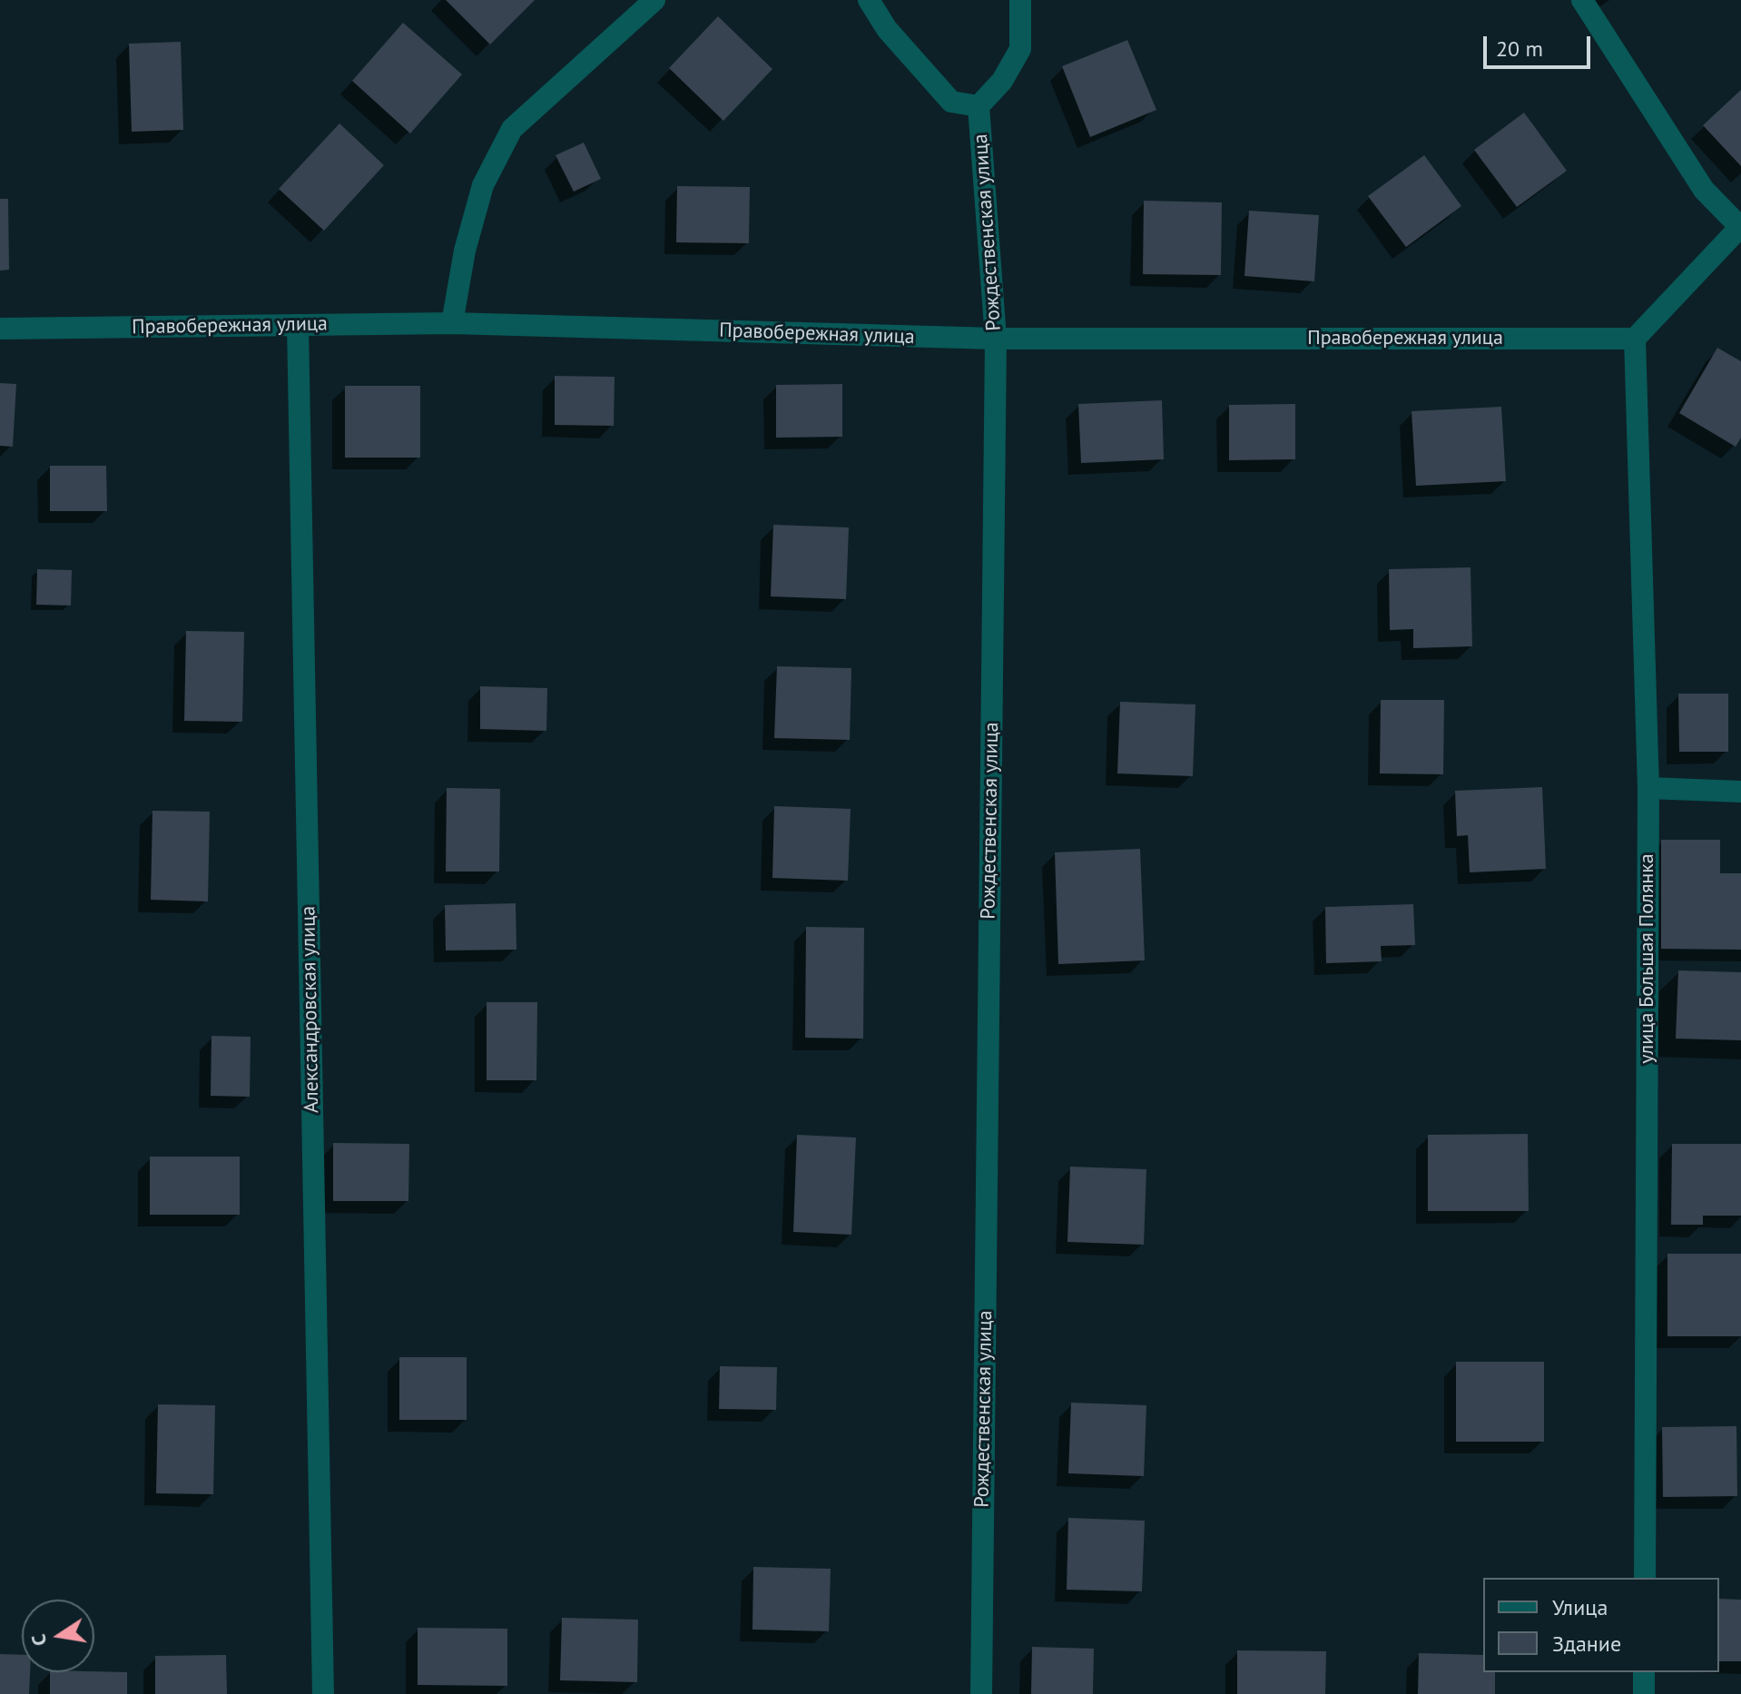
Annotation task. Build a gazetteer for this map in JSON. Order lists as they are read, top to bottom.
{
  "streets": {
    "street": [
      "Рождественская улица",
      "Правобережная улица",
      "улица Большая Полянка",
      "Александровская улица"
    ]
  },
  "crossings": [
    ["Рождественская улица", "Правобережная улица"],
    ["Правобережная улица", "улица Большая Полянка"],
    ["Правобережная улица", "Александровская улица"]
  ],
  "legend": ["Улица", "Здание"],
  "scale_bar": "20 m",
  "north": "left"
}
